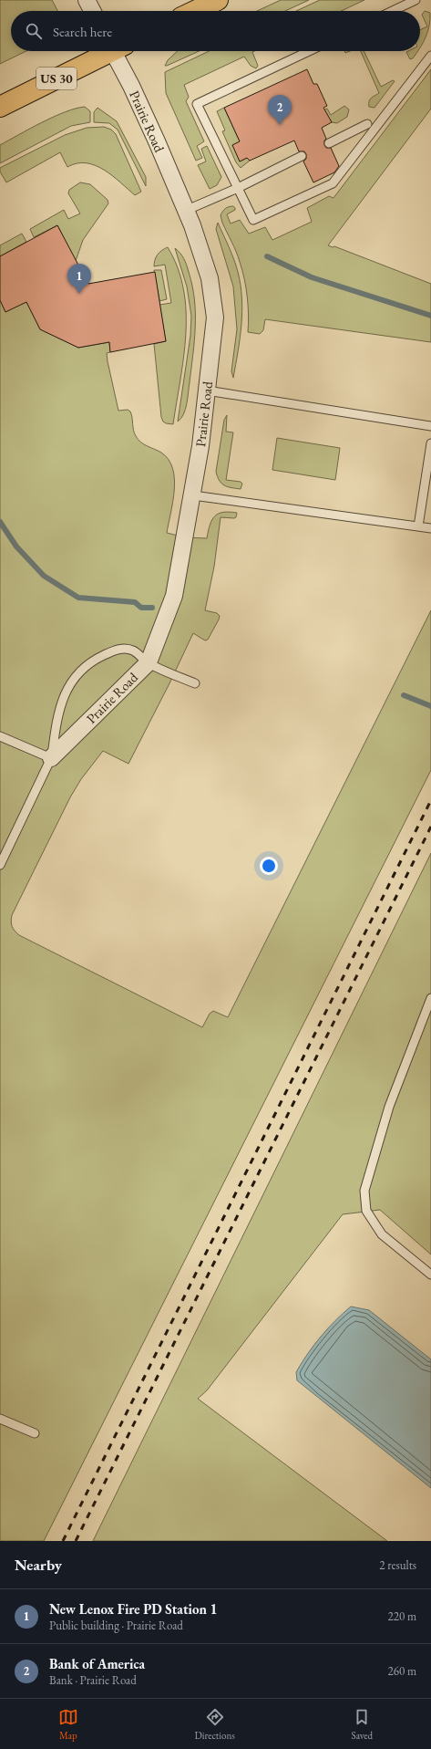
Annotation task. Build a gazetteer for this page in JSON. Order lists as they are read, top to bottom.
{
  "streets": {
    "main road": ["US 30"],
    "street": ["Prairie Road"]
  },
  "page": {
    "search": "Search here",
    "pins": ["2", "1"],
    "heading": ["Nearby", "2 results"],
    "list": [
      {
        "mark": "1",
        "name": "New Lenox Fire PD Station 1",
        "note": "Public building · Prairie Road",
        "value": "220 m"
      },
      {
        "mark": "2",
        "name": "Bank of America",
        "note": "Bank · Prairie Road",
        "value": "260 m"
      }
    ],
    "nav": ["Map", "Directions", "Saved"]
  }
}
